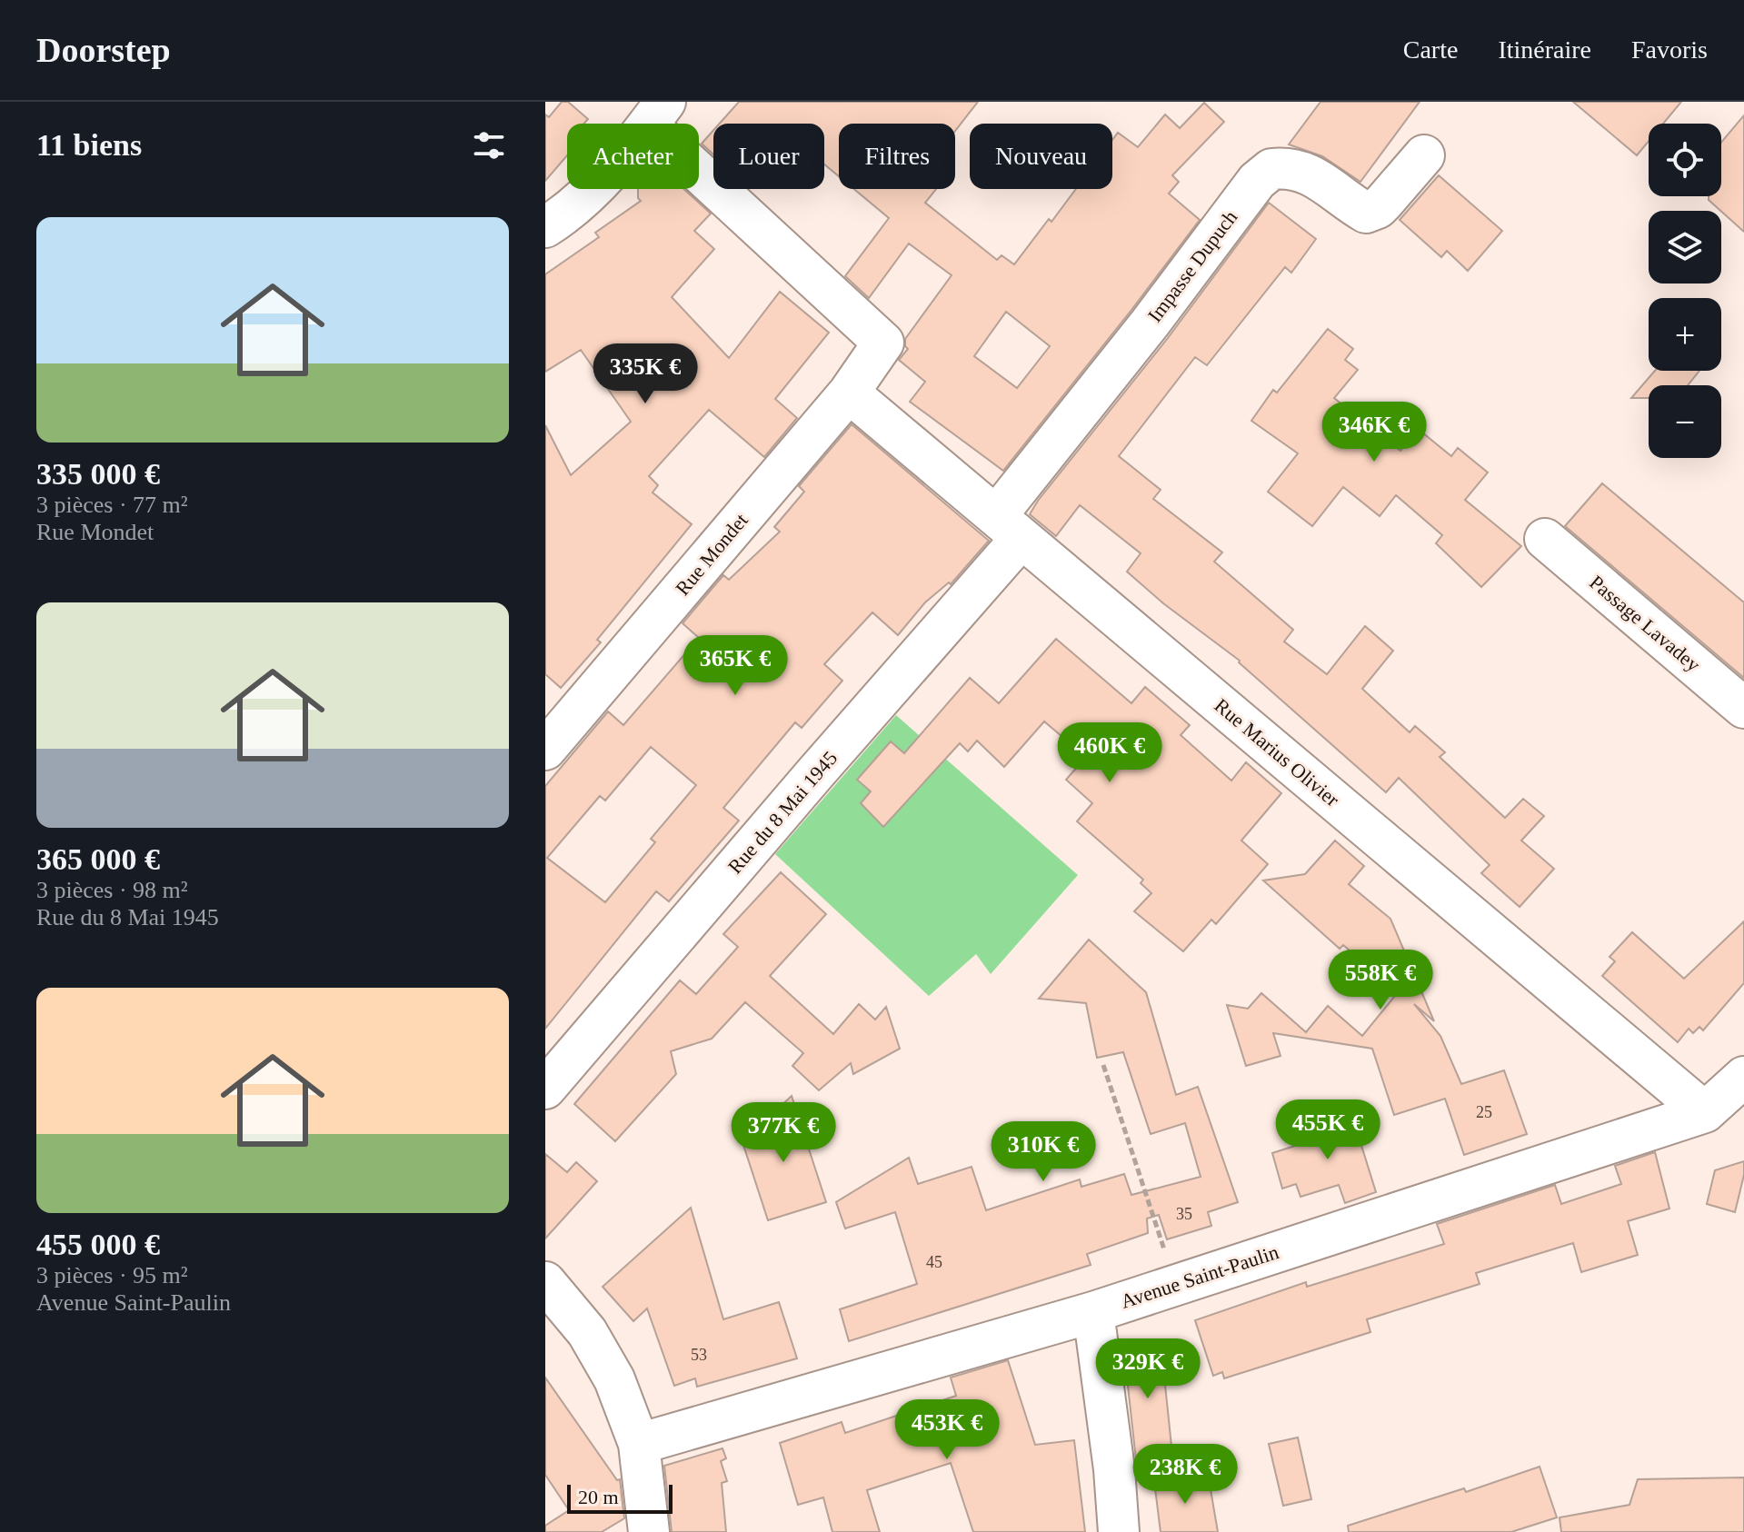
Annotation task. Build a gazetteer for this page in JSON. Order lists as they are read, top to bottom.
{
  "streets": {
    "street": [
      "Impasse Dupuch",
      "Rue Mondet",
      "Passage Lavadey",
      "Rue Marius Olivier",
      "Rue du 8 Mai 1945",
      "Avenue Saint-Paulin"
    ]
  },
  "crossings": [
    ["Impasse Dupuch", "Rue Marius Olivier"],
    ["Impasse Dupuch", "Rue du 8 Mai 1945"],
    ["Rue Mondet", "Rue Marius Olivier"],
    ["Rue Marius Olivier", "Rue du 8 Mai 1945"],
    ["Rue Marius Olivier", "Avenue Saint-Paulin"]
  ],
  "house_numbers": [
    "25",
    "35",
    "45",
    "53"
  ],
  "scale_bar": "20 m",
  "page": {
    "header": "Doorstep",
    "nav": ["Carte", "Itinéraire", "Favoris"],
    "heading": "11 biens",
    "map_buttons": ["+", "−"],
    "chip": [
      "Acheter",
      "Louer",
      "Filtres",
      "Nouveau"
    ],
    "list": [
      {
        "name": "335 000 €",
        "note": "3 pièces · 77 m² · Rue Mondet"
      },
      {
        "name": "365 000 €",
        "note": "3 pièces · 98 m² · Rue du 8 Mai 1945"
      },
      {
        "name": "455 000 €",
        "note": "3 pièces · 95 m² · Avenue Saint-Paulin"
      }
    ],
    "price": [
      "335K €",
      "346K €",
      "365K €",
      "460K €",
      "558K €",
      "455K €",
      "377K €",
      "310K €",
      "329K €",
      "453K €",
      "238K €"
    ],
    "scale": "20 m"
  }
}
